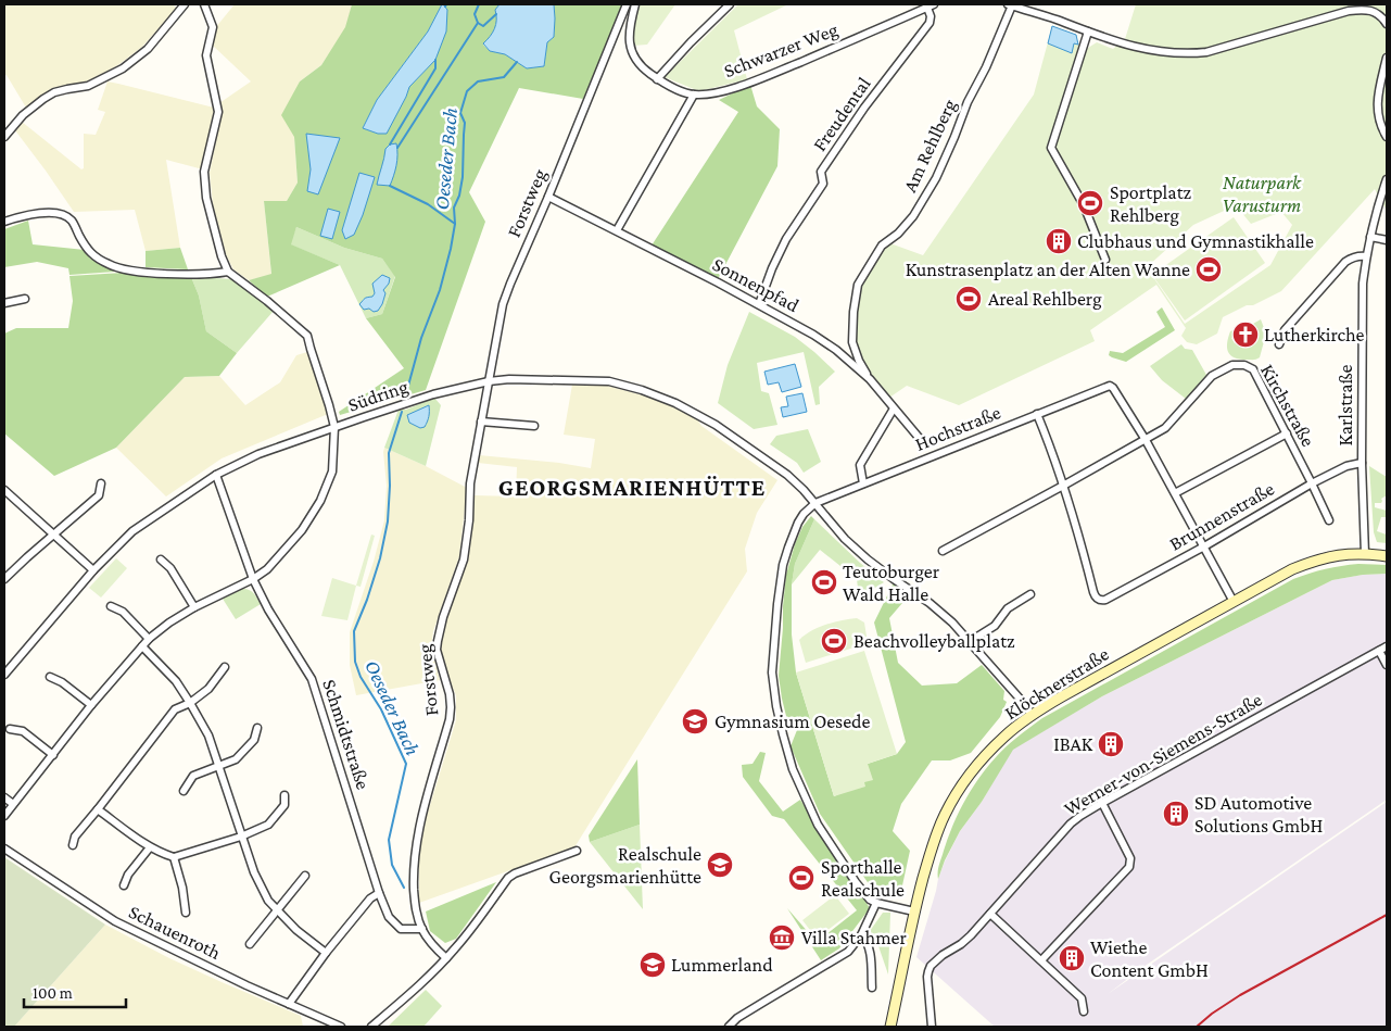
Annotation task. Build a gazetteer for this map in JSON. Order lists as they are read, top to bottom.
{
  "streets": {
    "main road": ["Klöcknerstraße"],
    "street": [
      "Schwarzer Weg",
      "Freudental",
      "Am Rehlberg",
      "Forstweg",
      "Sonnenpfad",
      "Südring",
      "Kirchstraße",
      "Karlstraße",
      "Hochstraße",
      "Brunnenstraße",
      "Schmidtstraße",
      "Werner-von-Siemens-Straße",
      "Schauenroth"
    ]
  },
  "crossings": [
    ["Schwarzer Weg", "Freudental"],
    ["Freudental", "Sonnenpfad"],
    ["Am Rehlberg", "Sonnenpfad"],
    ["Forstweg", "Sonnenpfad"],
    ["Forstweg", "Südring"],
    ["Forstweg", "Schmidtstraße"],
    ["Südring", "Hochstraße"],
    ["Südring", "Klöcknerstraße"],
    ["Südring", "Schmidtstraße"],
    ["Kirchstraße", "Hochstraße"],
    ["Kirchstraße", "Brunnenstraße"],
    ["Karlstraße", "Brunnenstraße"],
    ["Karlstraße", "Klöcknerstraße"]
  ],
  "districts": ["GEORGSMARIENHÜTTE"],
  "water": ["Oeseder Bach"],
  "parks": ["Naturpark Varusturm"],
  "places": {
    "sports": [
      "Sportplatz Rehlberg",
      "Kunstrasenplatz an der Alten Wanne",
      "Areal Rehlberg",
      "Teutoburger Wald Halle",
      "Beachvolleyballplatz",
      "Sporthalle Realschule"
    ],
    "building": [
      "Clubhaus und Gymnastikhalle",
      "IBAK",
      "SD Automotive Solutions GmbH",
      "Wiethe Content GmbH"
    ],
    "church": ["Lutherkirche"],
    "school or university": ["Gymnasium Oesede", "Realschule Georgsmarienhütte", "Lummerland"],
    "museum": ["Villa Stahmer"]
  },
  "scale_bar": "100 m"
}
